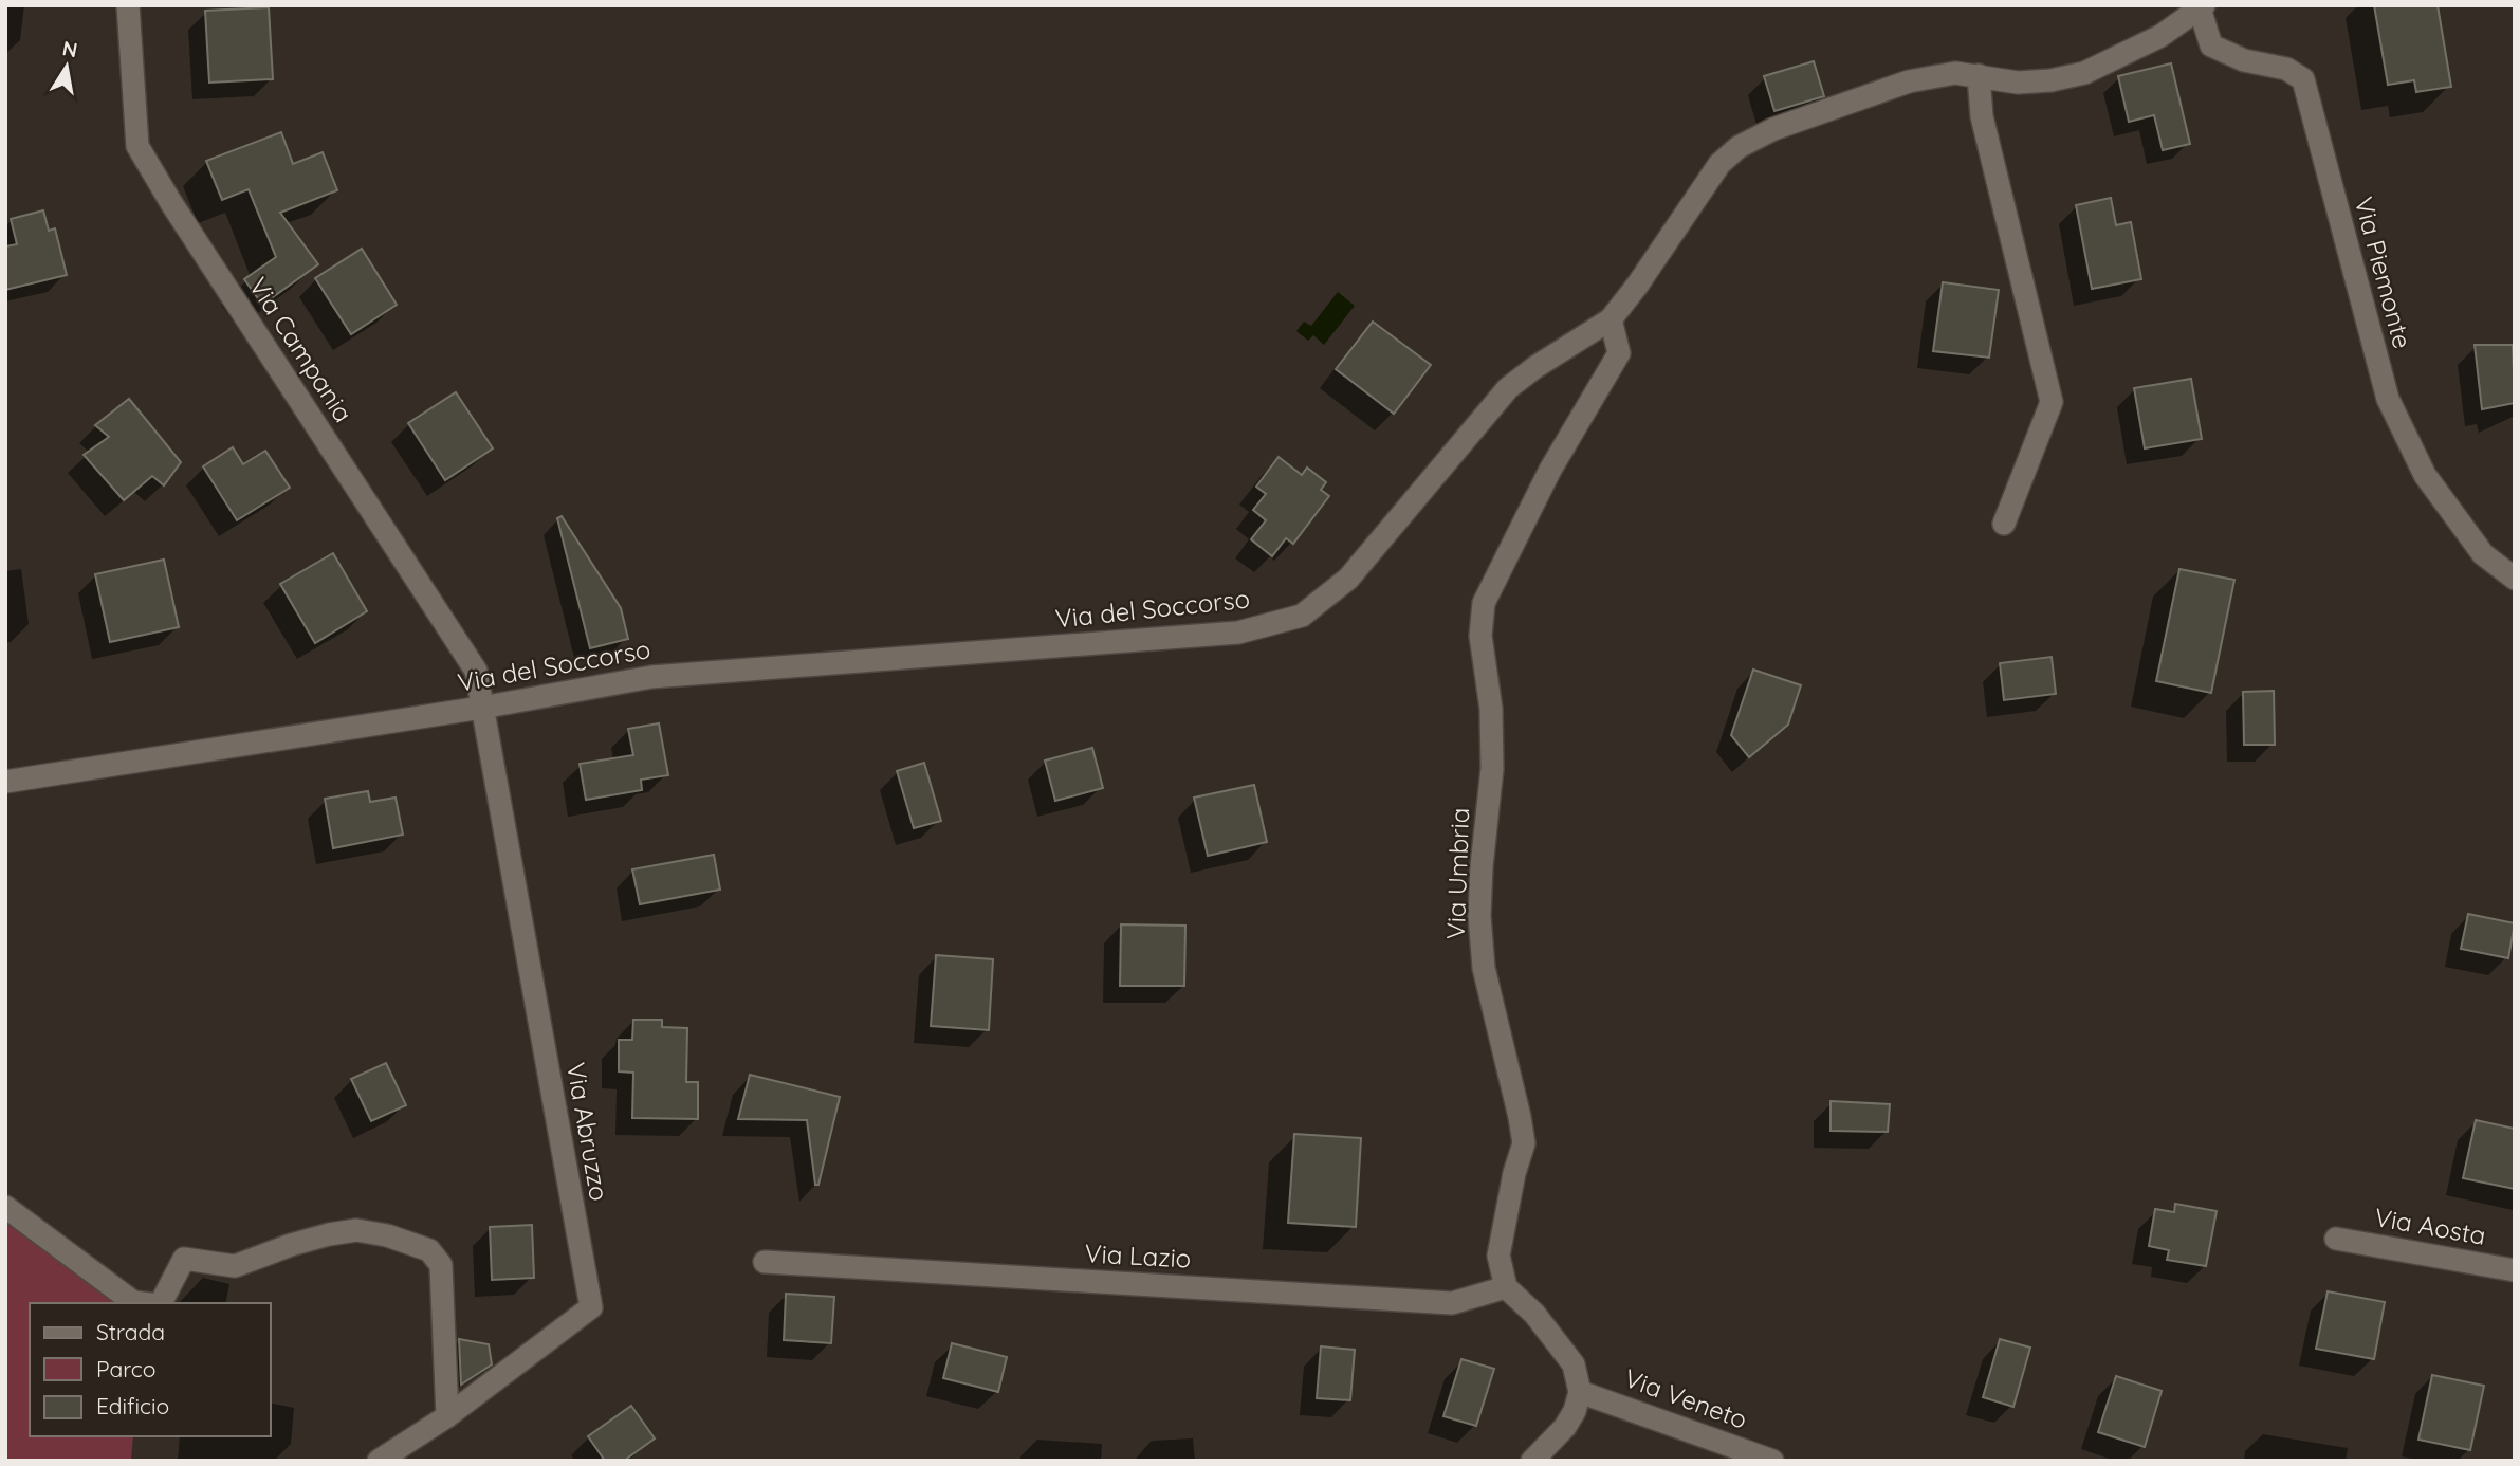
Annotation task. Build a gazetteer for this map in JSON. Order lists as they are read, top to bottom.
{
  "streets": {
    "street": [
      "Via Piemonte",
      "Via Campania",
      "Via del Soccorso",
      "Via Umbria",
      "Via Abruzzo",
      "Via Aosta",
      "Via Lazio",
      "Via Veneto"
    ]
  },
  "crossings": [
    ["Via Piemonte", "Via del Soccorso"],
    ["Via Campania", "Via del Soccorso"],
    ["Via Campania", "Via Abruzzo"],
    ["Via del Soccorso", "Via Umbria"],
    ["Via del Soccorso", "Via Abruzzo"],
    ["Via Umbria", "Via Lazio"]
  ],
  "legend": ["Strada", "Parco", "Edificio"],
  "north": "top"
}
